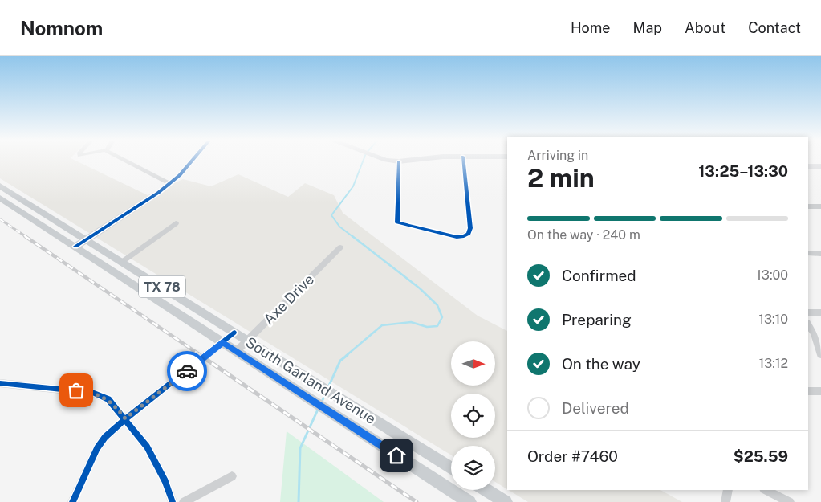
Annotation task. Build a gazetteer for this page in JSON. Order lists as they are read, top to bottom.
{
  "streets": {
    "main road": ["TX 78", "South Garland Avenue"],
    "street": ["Axe Drive"]
  },
  "crossings": [
    ["Axe Drive", "South Garland Avenue"]
  ],
  "north": "right",
  "page": {
    "header": "Nomnom",
    "nav": [
      "Home",
      "Map",
      "About",
      "Contact"
    ],
    "heading": ["2 min", "Arriving in", "13:25–13:30"],
    "panel": ["Order #7460", "$25.59"],
    "bar": "On the way · 240 m",
    "list": [
      ["Confirmed", "13:00"],
      ["Preparing", "13:10"],
      ["On the way", "13:12"],
      "Delivered"
    ]
  }
}
